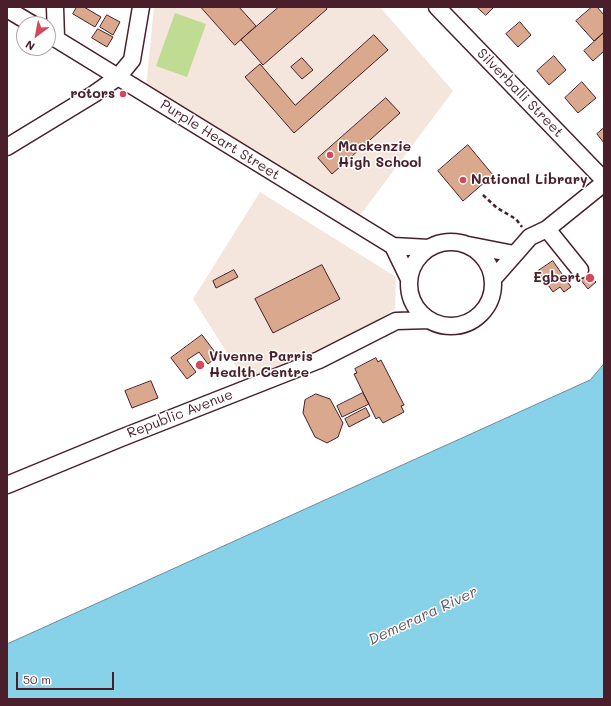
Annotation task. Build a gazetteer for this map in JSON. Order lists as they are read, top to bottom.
{
  "streets": {
    "street": ["Silverballi Street", "Purple Heart Street", "Republic Avenue"]
  },
  "crossings": [
    ["Purple Heart Street", "Republic Avenue"]
  ],
  "water": ["Demerara River"],
  "places": [
    "rotors",
    "Mackenzie High School",
    "National Library",
    "Egbert",
    "Vivenne Parris Health Centre"
  ],
  "scale_bar": "50 m",
  "north": "bottom left"
}
